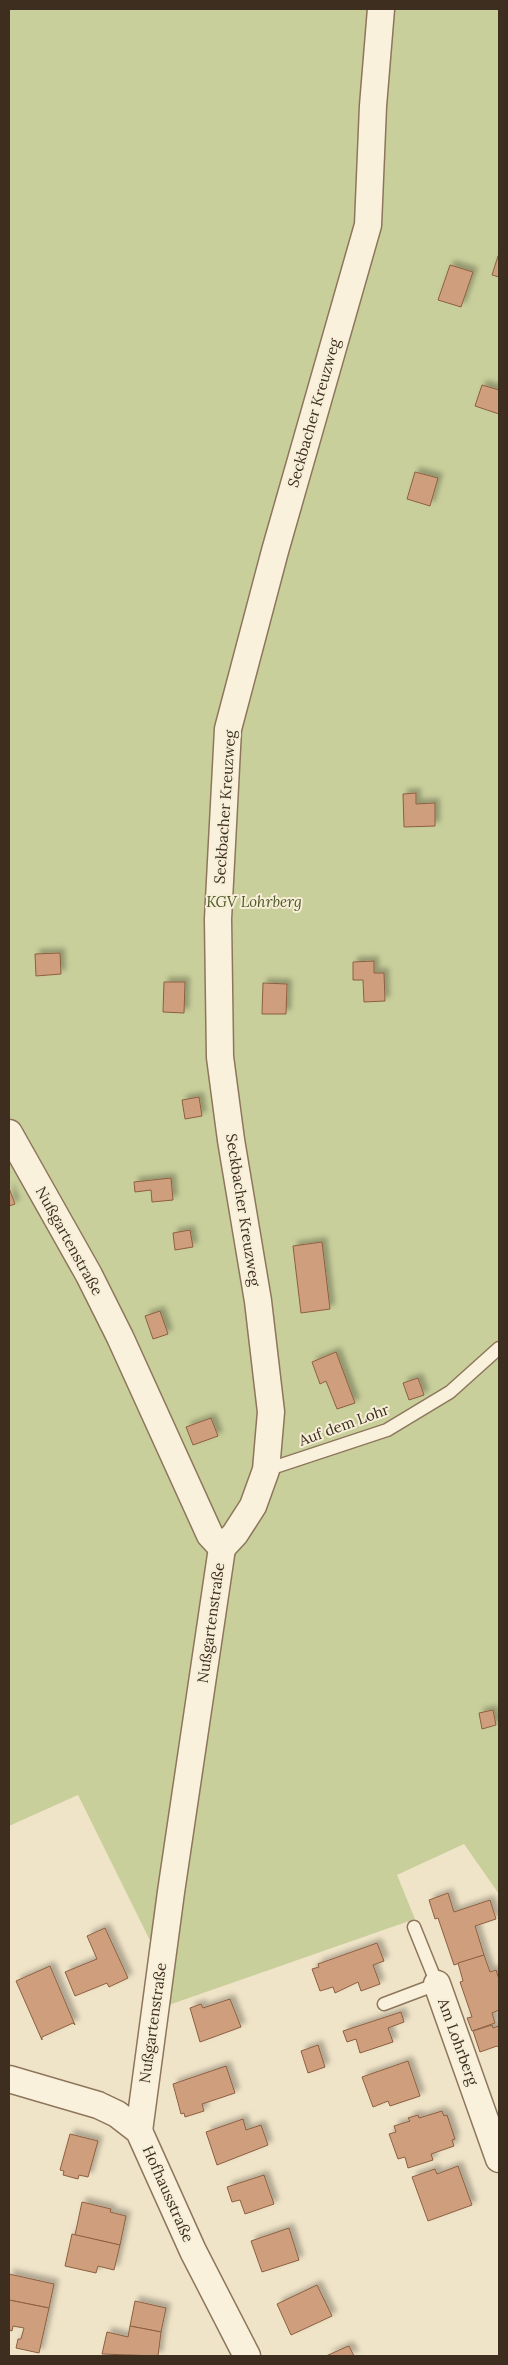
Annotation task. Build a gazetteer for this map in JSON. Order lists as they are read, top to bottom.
{
  "streets": {
    "street": [
      "Seckbacher Kreuzweg",
      "Nußgartenstraße",
      "Am Lohrberg",
      "Hofhausstraße"
    ],
    "lane": ["Auf dem Lohr"]
  },
  "crossings": [
    ["Seckbacher Kreuzweg", "Nußgartenstraße"],
    ["Seckbacher Kreuzweg", "Auf dem Lohr"],
    ["Nußgartenstraße", "Hofhausstraße"]
  ],
  "parks": ["KGV Lohrberg"]
}
